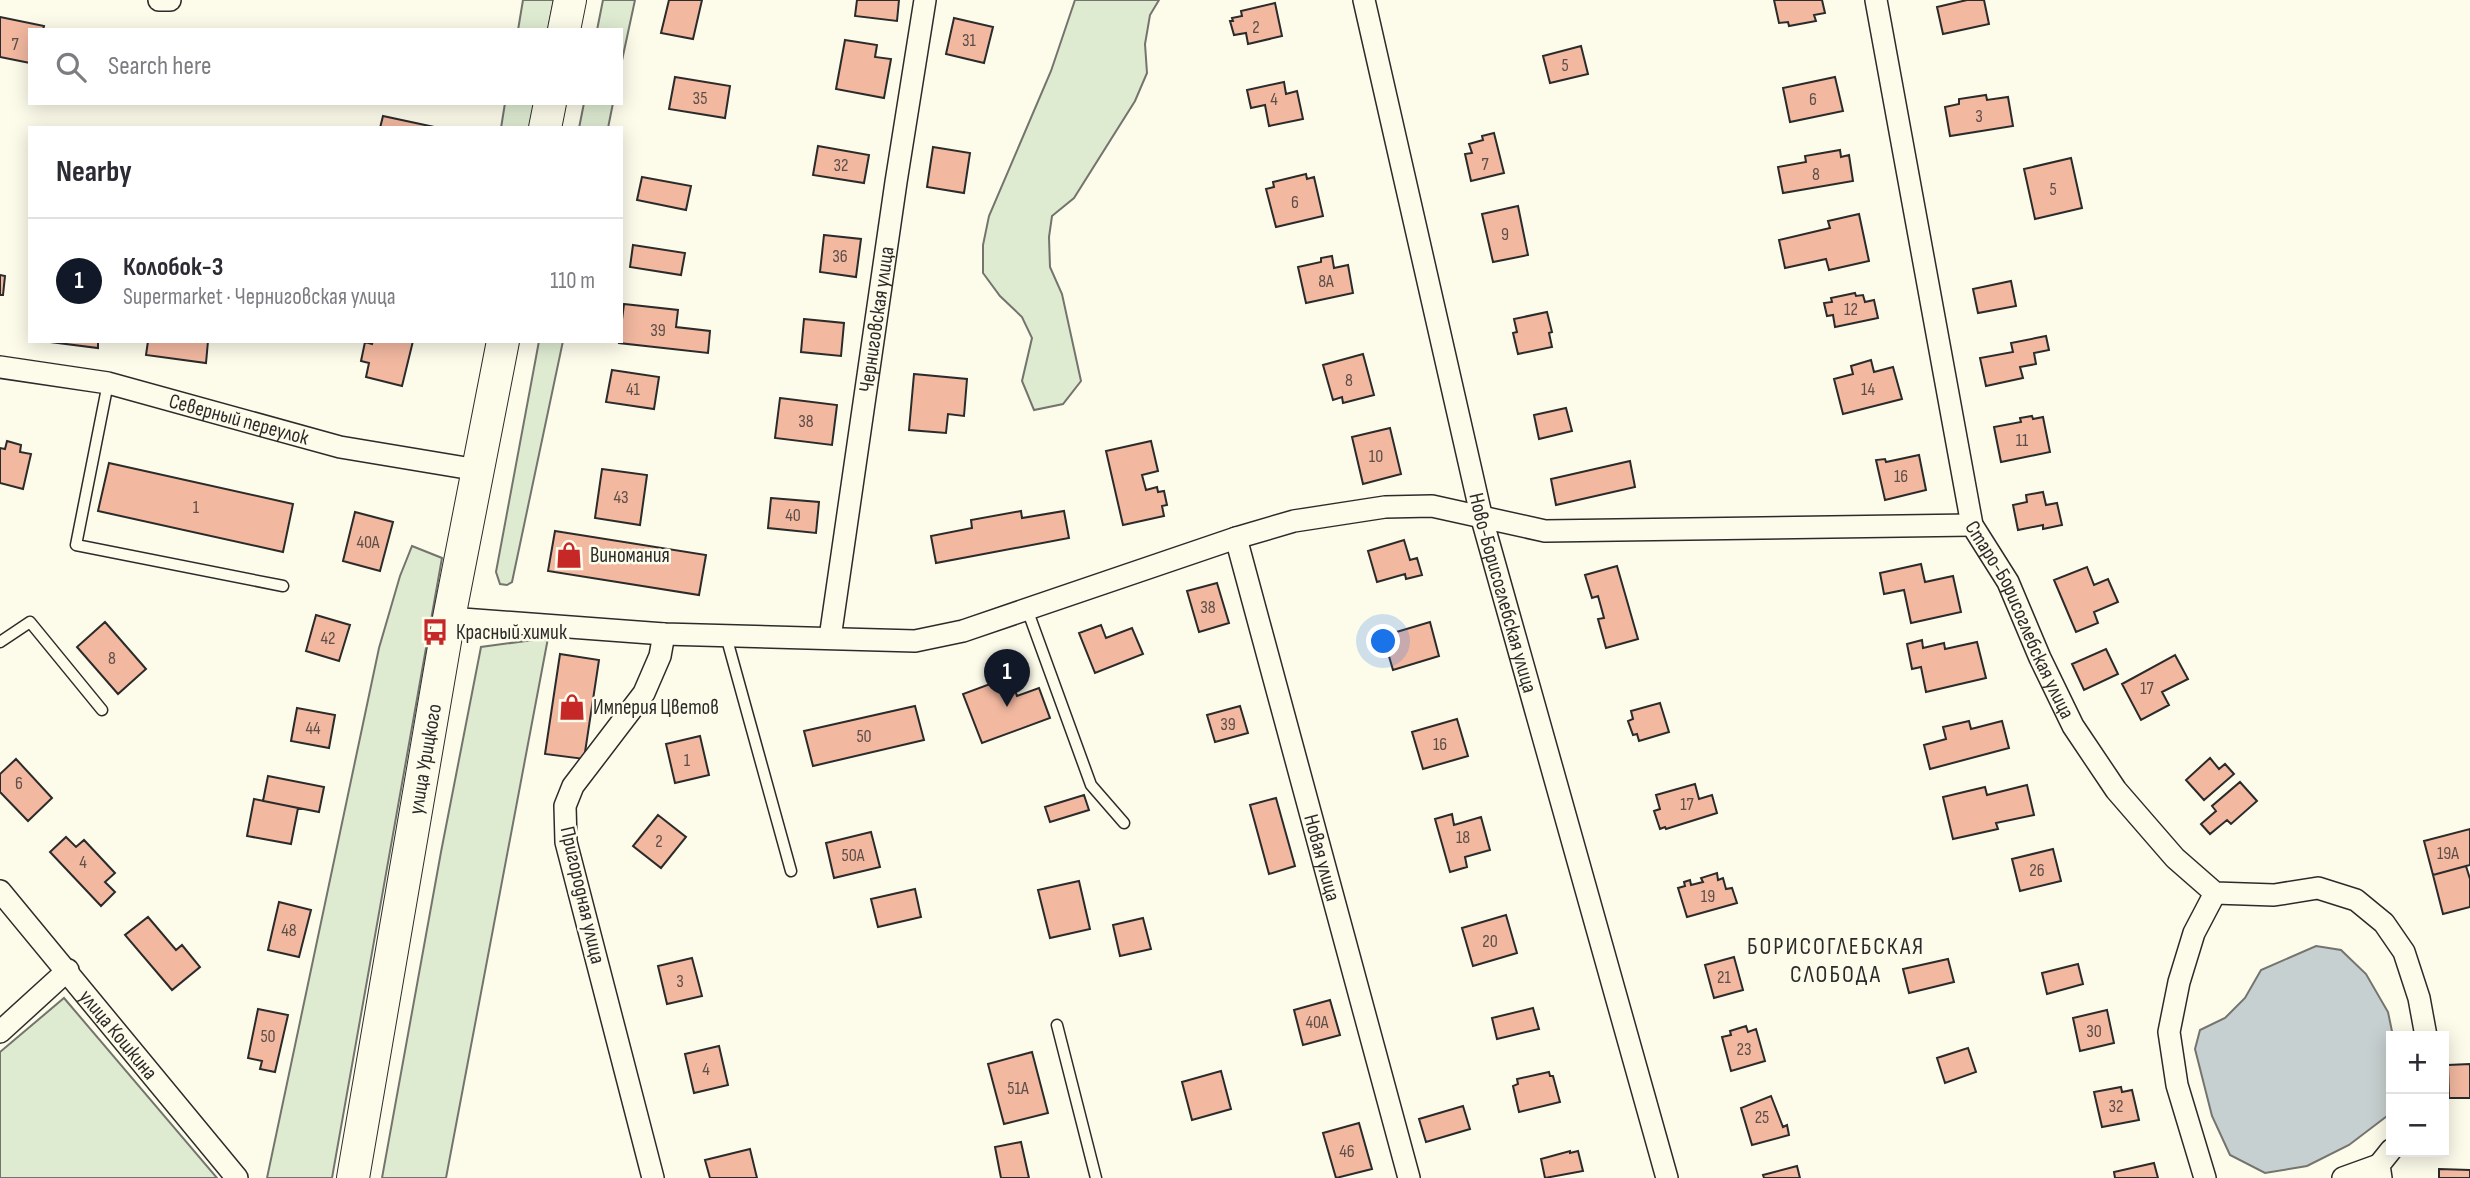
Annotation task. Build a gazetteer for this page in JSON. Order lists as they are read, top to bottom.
{
  "streets": {
    "main road": ["улица Урицкого"],
    "street": [
      "Черниговская улица",
      "Северный переулок",
      "Ново-Борисоглебская улица",
      "Старо-Борисоглебская улица",
      "Новая улица",
      "Пригородная улица",
      "улица Кошкина"
    ]
  },
  "crossings": [
    ["Северный переулок", "улица Урицкого"]
  ],
  "districts": ["БОРИСОГЛЕБСКАЯ СЛОБОДА"],
  "places": {
    "shop": ["Виномания", "Империя Цветов"],
    "bus stop": ["Красный химик"]
  },
  "house_numbers": [
    "2",
    "31",
    "7",
    "5",
    "35",
    "4",
    "6",
    "3",
    "7",
    "32",
    "8",
    "5",
    "6",
    "9",
    "36",
    "8А",
    "12",
    "39",
    "8",
    "41",
    "14",
    "38",
    "11",
    "10",
    "16",
    "43",
    "1",
    "40",
    "40А",
    "38",
    "42",
    "8",
    "17",
    "39",
    "44",
    "50",
    "16",
    "1",
    "6",
    "17",
    "18",
    "2",
    "19А",
    "50А",
    "4",
    "26",
    "19",
    "48",
    "20",
    "21",
    "3",
    "40А",
    "30",
    "50",
    "23",
    "4",
    "51А",
    "32",
    "25",
    "46"
  ],
  "page": {
    "search": "Search here",
    "heading": "Nearby",
    "list": [
      {
        "mark": "1",
        "name": "Колобок-3",
        "note": "Supermarket · Черниговская улица",
        "value": "110 m"
      }
    ],
    "pins": "1",
    "map_buttons": ["+", "−"]
  }
}
